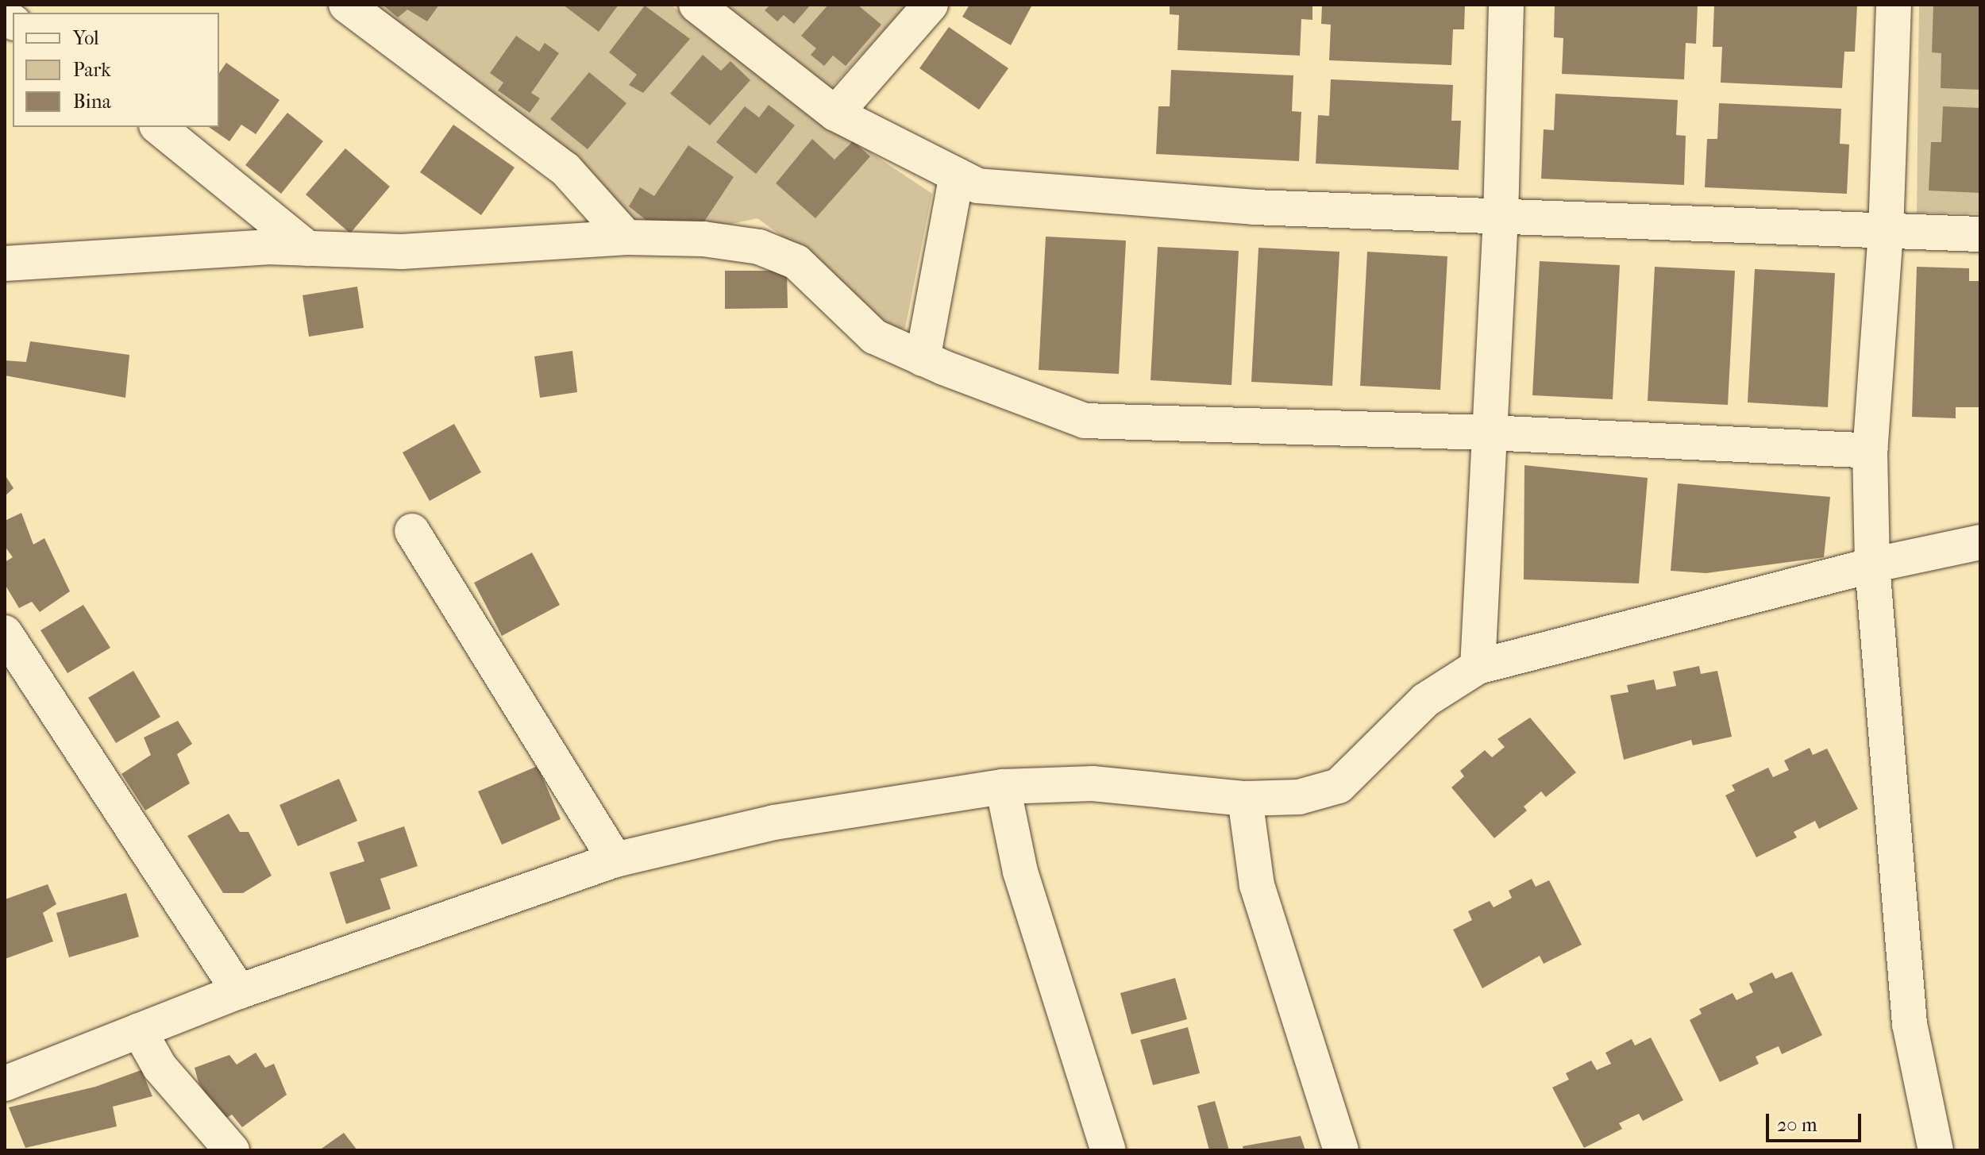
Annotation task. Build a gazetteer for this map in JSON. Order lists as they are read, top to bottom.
{
  "legend": ["Yol", "Park", "Bina"],
  "scale_bar": "20 m"
}
